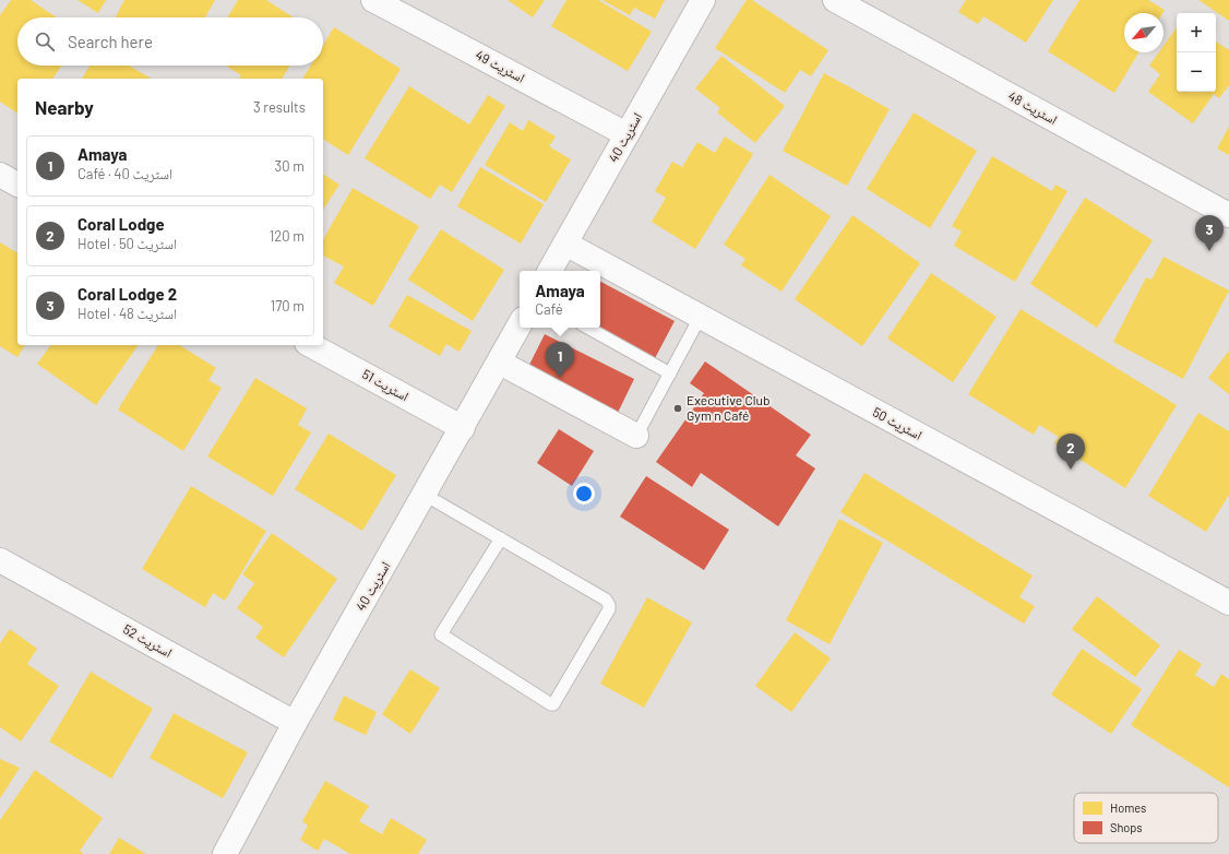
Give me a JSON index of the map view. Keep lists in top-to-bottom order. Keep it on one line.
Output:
{"streets":{"street":["اسٹریٹ 49","اسٹریٹ 48","اسٹریٹ 40","اسٹریٹ 51","اسٹریٹ 50","اسٹریٹ 52"]},"crossings":[["اسٹریٹ 49","اسٹریٹ 40"],["اسٹریٹ 40","اسٹریٹ 51"],["اسٹریٹ 40","اسٹریٹ 50"],["اسٹریٹ 40","اسٹریٹ 52"]],"places":["Executive Club Gym n Café"],"legend":["Homes","Shops"],"north":"bottom left","page":{"map_buttons":["+","−"],"search":"Search here","heading":["Nearby","3 results"],"list":[{"mark":"1","name":"Amaya","note":"Café · اسٹریٹ 40","value":"30 m"},{"mark":"2","name":"Coral Lodge","note":"Hotel · اسٹریٹ 50","value":"120 m"},{"mark":"3","name":"Coral Lodge 2","note":"Hotel · اسٹریٹ 48","value":"170 m"}],"pins":["3","1","2"],"popup":["Amaya","Café"]}}
